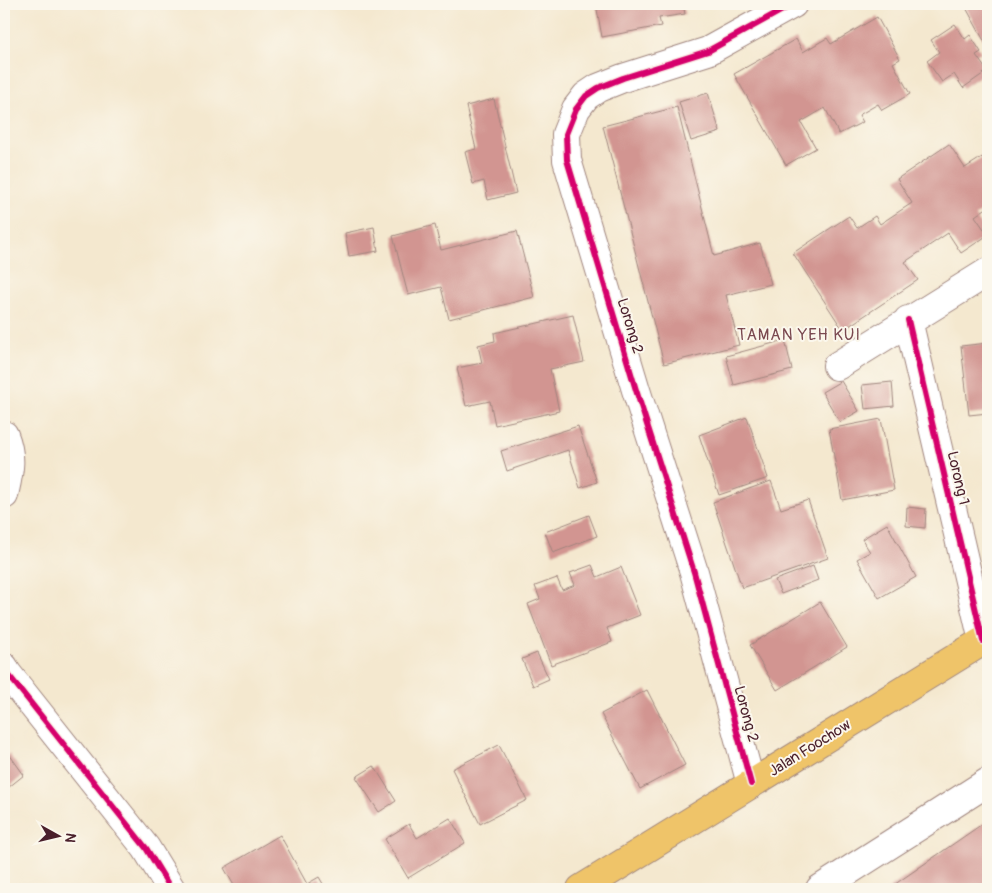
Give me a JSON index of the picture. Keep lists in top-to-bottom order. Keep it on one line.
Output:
{"streets":{"main road":["Jalan Foochow"],"street":["Lorong 2","Lorong 1"]},"crossings":[["Lorong 2","Jalan Foochow"],["Lorong 1","Jalan Foochow"]],"districts":["TAMAN YEH KUI"],"north":"right"}
